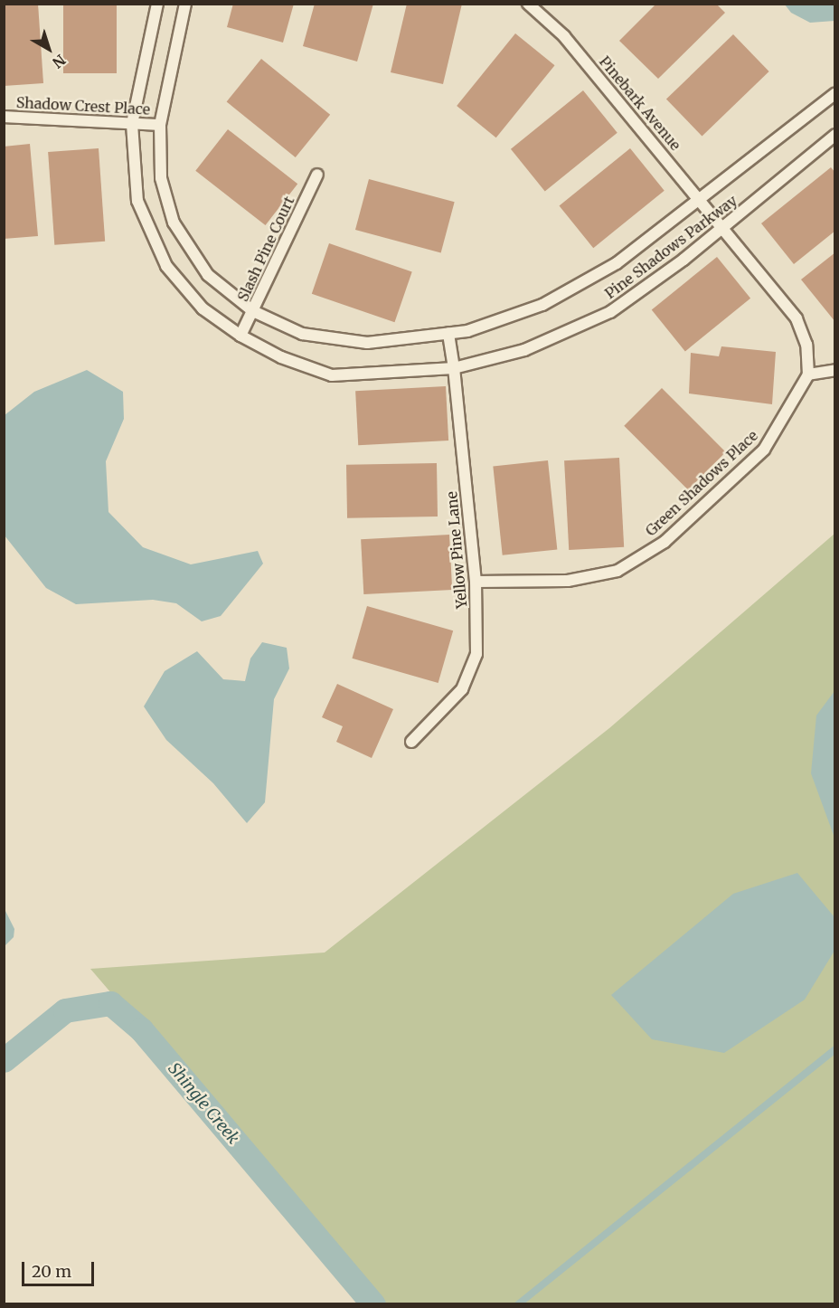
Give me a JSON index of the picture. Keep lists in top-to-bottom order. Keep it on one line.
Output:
{"streets":{"lane":["Pinebark Avenue","Shadow Crest Place","Pine Shadows Parkway","Slash Pine Court","Green Shadows Place","Yellow Pine Lane"]},"crossings":[["Pinebark Avenue","Pine Shadows Parkway"],["Shadow Crest Place","Pine Shadows Parkway"],["Pine Shadows Parkway","Slash Pine Court"],["Pine Shadows Parkway","Yellow Pine Lane"],["Green Shadows Place","Yellow Pine Lane"]],"water":["Shingle Creek"],"scale_bar":"20 m","north":"bottom right"}
